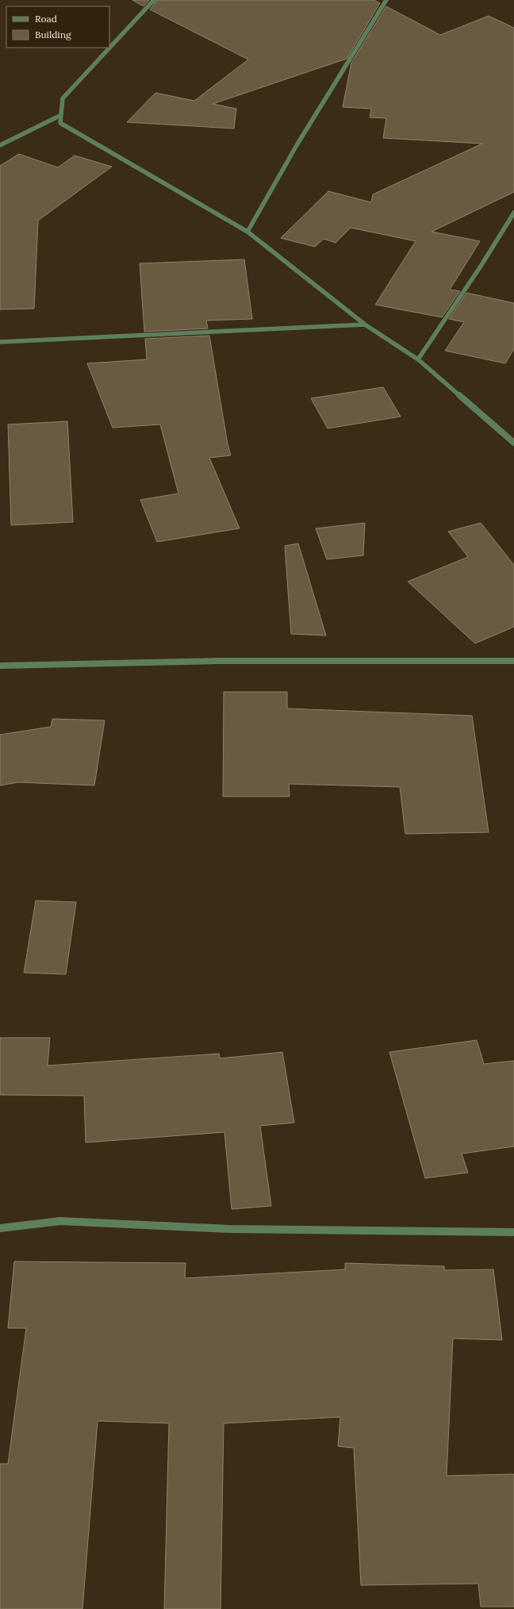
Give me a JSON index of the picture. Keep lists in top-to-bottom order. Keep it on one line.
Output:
{"legend":["Road","Building"]}
